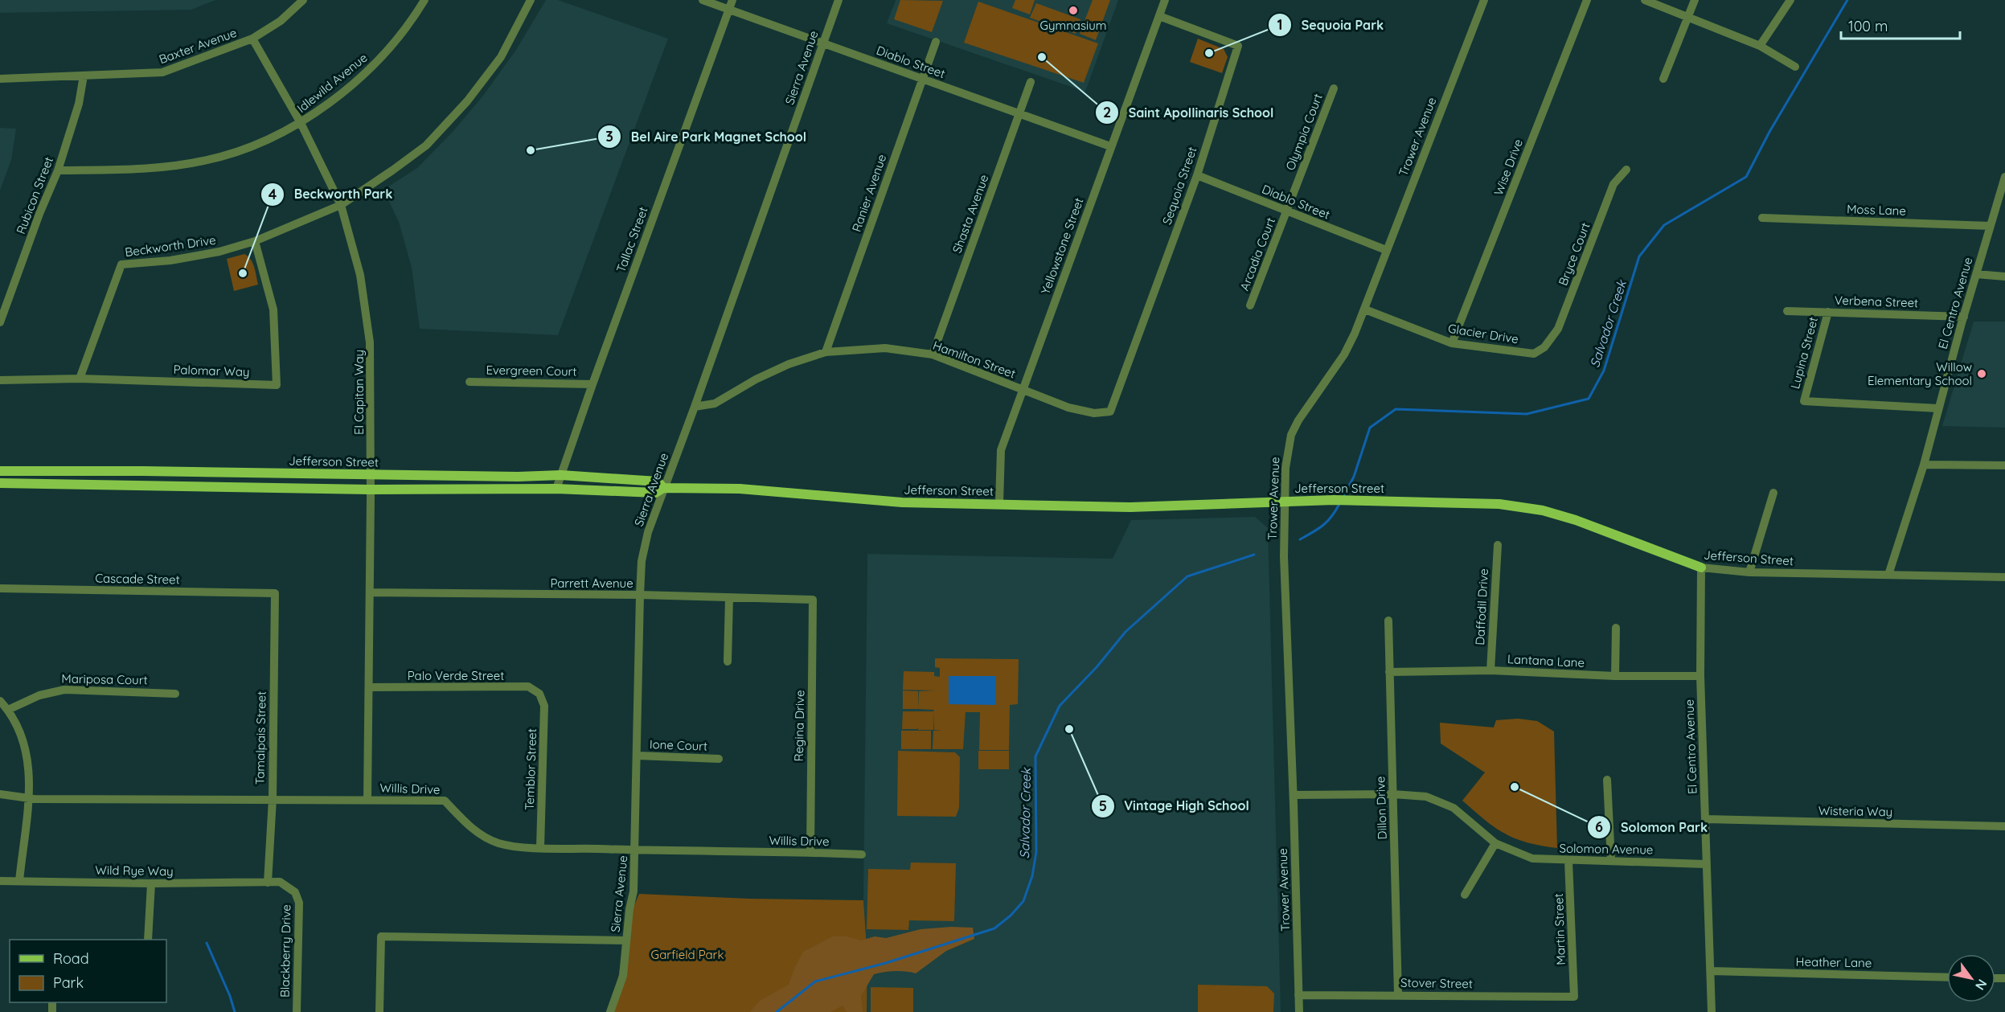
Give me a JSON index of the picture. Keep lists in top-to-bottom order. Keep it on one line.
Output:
{"streets":{"main road":["Jefferson Street"],"street":["Baxter Avenue","Diablo Street","Sierra Avenue","Idlewild Avenue","Olympia Court","Trower Avenue","Wise Drive","Sequoia Street","Ranier Avenue","Rubicon Street","Moss Lane","Shasta Avenue","Tallac Street","Beckworth Drive","Yellowstone Street","Arcadia Court","Bryce Court","Verbena Street","El Centro Avenue","Glacier Drive","Lupina Street","Hamilton Street","Palomar Way","Evergreen Court","El Capitan Way","Cascade Street","Parrett Avenue","Daffodil Drive","Lantana Lane","Palo Verde Street","Mariposa Court","Regina Drive","Tamalpais Street","Ione Court","Temblor Street","Willis Drive","Dillon Drive","Wisteria Way","Solomon Avenue","Wild Rye Way","Martin Street","Blackberry Drive","Heather Lane","Stover Street"]},"crossings":[["Baxter Avenue","Rubicon Street"],["Baxter Avenue","El Capitan Way"],["Diablo Street","Sierra Avenue"],["Diablo Street","Olympia Court"],["Diablo Street","Trower Avenue"],["Diablo Street","Sequoia Street"],["Diablo Street","Ranier Avenue"],["Diablo Street","Shasta Avenue"],["Diablo Street","Tallac Street"],["Diablo Street","Yellowstone Street"],["Diablo Street","Arcadia Court"],["Sierra Avenue","Hamilton Street"],["Sierra Avenue","Jefferson Street"],["Sierra Avenue","Parrett Avenue"],["Sierra Avenue","Ione Court"],["Sierra Avenue","Willis Drive"],["Idlewild Avenue","Rubicon Street"],["Idlewild Avenue","El Capitan Way"],["Olympia Court","Arcadia Court"],["Trower Avenue","Glacier Drive"],["Trower Avenue","Jefferson Street"],["Trower Avenue","Solomon Avenue"],["Trower Avenue","Stover Street"],["Wise Drive","Glacier Drive"],["Sequoia Street","Yellowstone Street"],["Sequoia Street","Hamilton Street"],["Ranier Avenue","Hamilton Street"],["Moss Lane","El Centro Avenue"],["Shasta Avenue","Hamilton Street"],["Tallac Street","Evergreen Court"],["Tallac Street","Jefferson Street"],["Beckworth Drive","Palomar Way"],["Beckworth Drive","El Capitan Way"],["Yellowstone Street","Hamilton Street"],["Yellowstone Street","Jefferson Street"],["Bryce Court","Glacier Drive"],["Verbena Street","El Centro Avenue"],["Verbena Street","Lupina Street"],["El Centro Avenue","Lupina Street"],["El Centro Avenue","Jefferson Street"],["El Centro Avenue","Lantana Lane"],["El Centro Avenue","Wisteria Way"],["El Centro Avenue","Solomon Avenue"],["El Centro Avenue","Heather Lane"],["El Capitan Way","Jefferson Street"],["El Capitan Way","Parrett Avenue"],["El Capitan Way","Palo Verde Street"],["El Capitan Way","Willis Drive"],["Cascade Street","Tamalpais Street"],["Parrett Avenue","Regina Drive"],["Daffodil Drive","Lantana Lane"],["Lantana Lane","Dillon Drive"],["Palo Verde Street","Temblor Street"],["Regina Drive","Willis Drive"],["Tamalpais Street","Willis Drive"],["Tamalpais Street","Wild Rye Way"],["Tamalpais Street","Blackberry Drive"],["Temblor Street","Willis Drive"],["Dillon Drive","Solomon Avenue"],["Dillon Drive","Stover Street"],["Solomon Avenue","Martin Street"],["Wild Rye Way","Blackberry Drive"],["Martin Street","Stover Street"]],"water":["Salvador Creek"],"parks":["Garfield Park"],"places":["Gymnasium","Sequoia Park","Saint Apollinaris School","Bel Aire Park Magnet School","Beckworth Park","Willow Elementary School","Vintage High School","Solomon Park"],"legend":["Road","Park"],"scale_bar":"100 m","north":"bottom right"}
